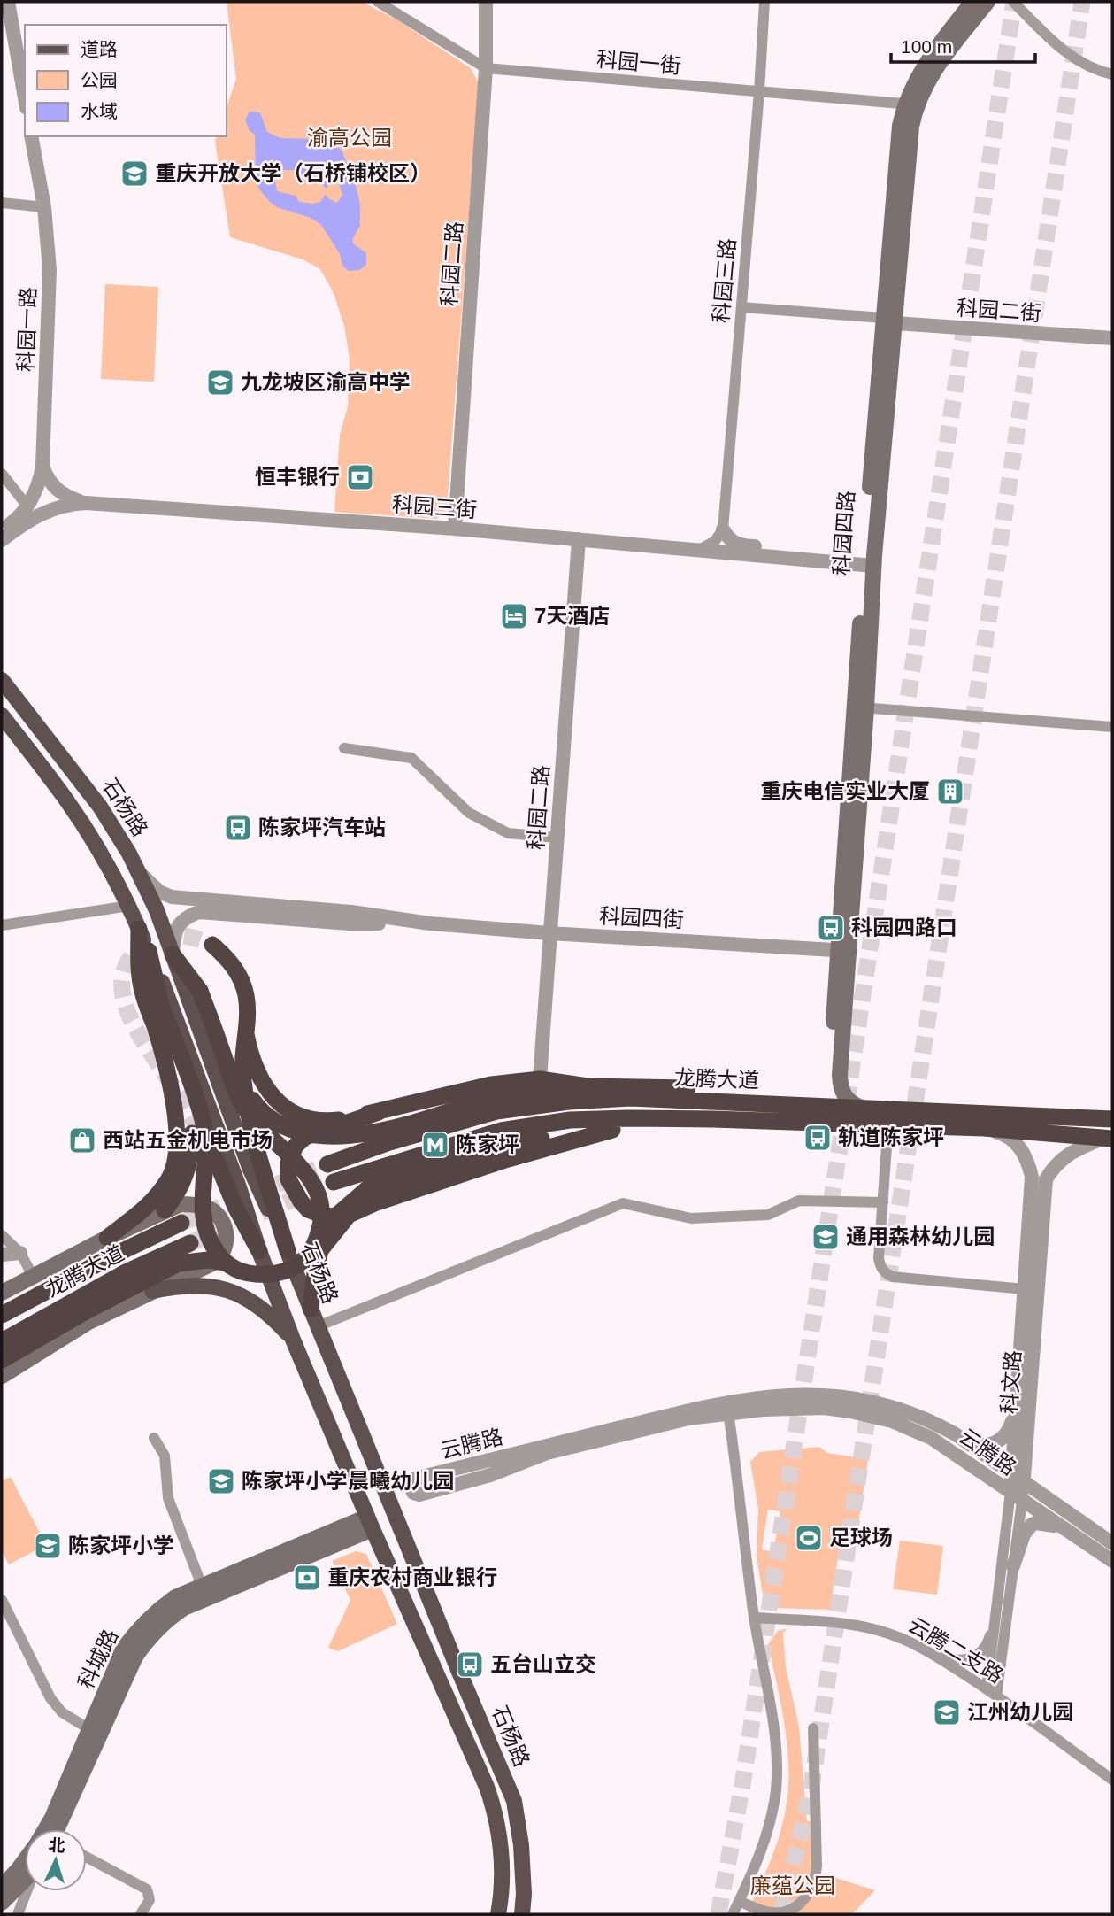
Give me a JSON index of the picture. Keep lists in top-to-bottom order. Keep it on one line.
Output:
{"streets":{"highway":["龙腾大道"],"main road":["科园四路","石杨路","科城路"],"street":["科园一街","科园二路","科园三路","科园二街","科园一路","科园三街","科园四街","科文路","云腾路","云腾二支路"]},"crossings":[["科园一街","科园二路"],["科园一街","科园三路"],["科园一街","科园四路"],["科园二路","科园三街"],["科园二路","科园四街"],["科园三路","科园二街"],["科园二街","科园四路"],["科园三街","科园四路"],["科园四路","科园四街"],["科园四路","龙腾大道"],["石杨路","科园四街"],["石杨路","科城路"],["龙腾大道","科文路"],["科文路","云腾路"],["科文路","云腾二支路"]],"parks":["渝高公园","廉蕴公园"],"places":{"school or university":["重庆开放大学（石桥铺校区）","九龙坡区渝高中学","通用森林幼儿园","陈家坪小学晨曦幼儿园","陈家坪小学","江州幼儿园"],"bank":["恒丰银行","重庆农村商业银行"],"hotel":["7天酒店"],"building":["重庆电信实业大厦"],"bus stop":["陈家坪汽车站","科园四路口","轨道陈家坪","五台山立交"],"shop":["西站五金机电市场"],"metro station":["陈家坪"],"sports":["足球场"]},"legend":["道路","公园","水域"],"scale_bar":"100 m","north":"top"}
